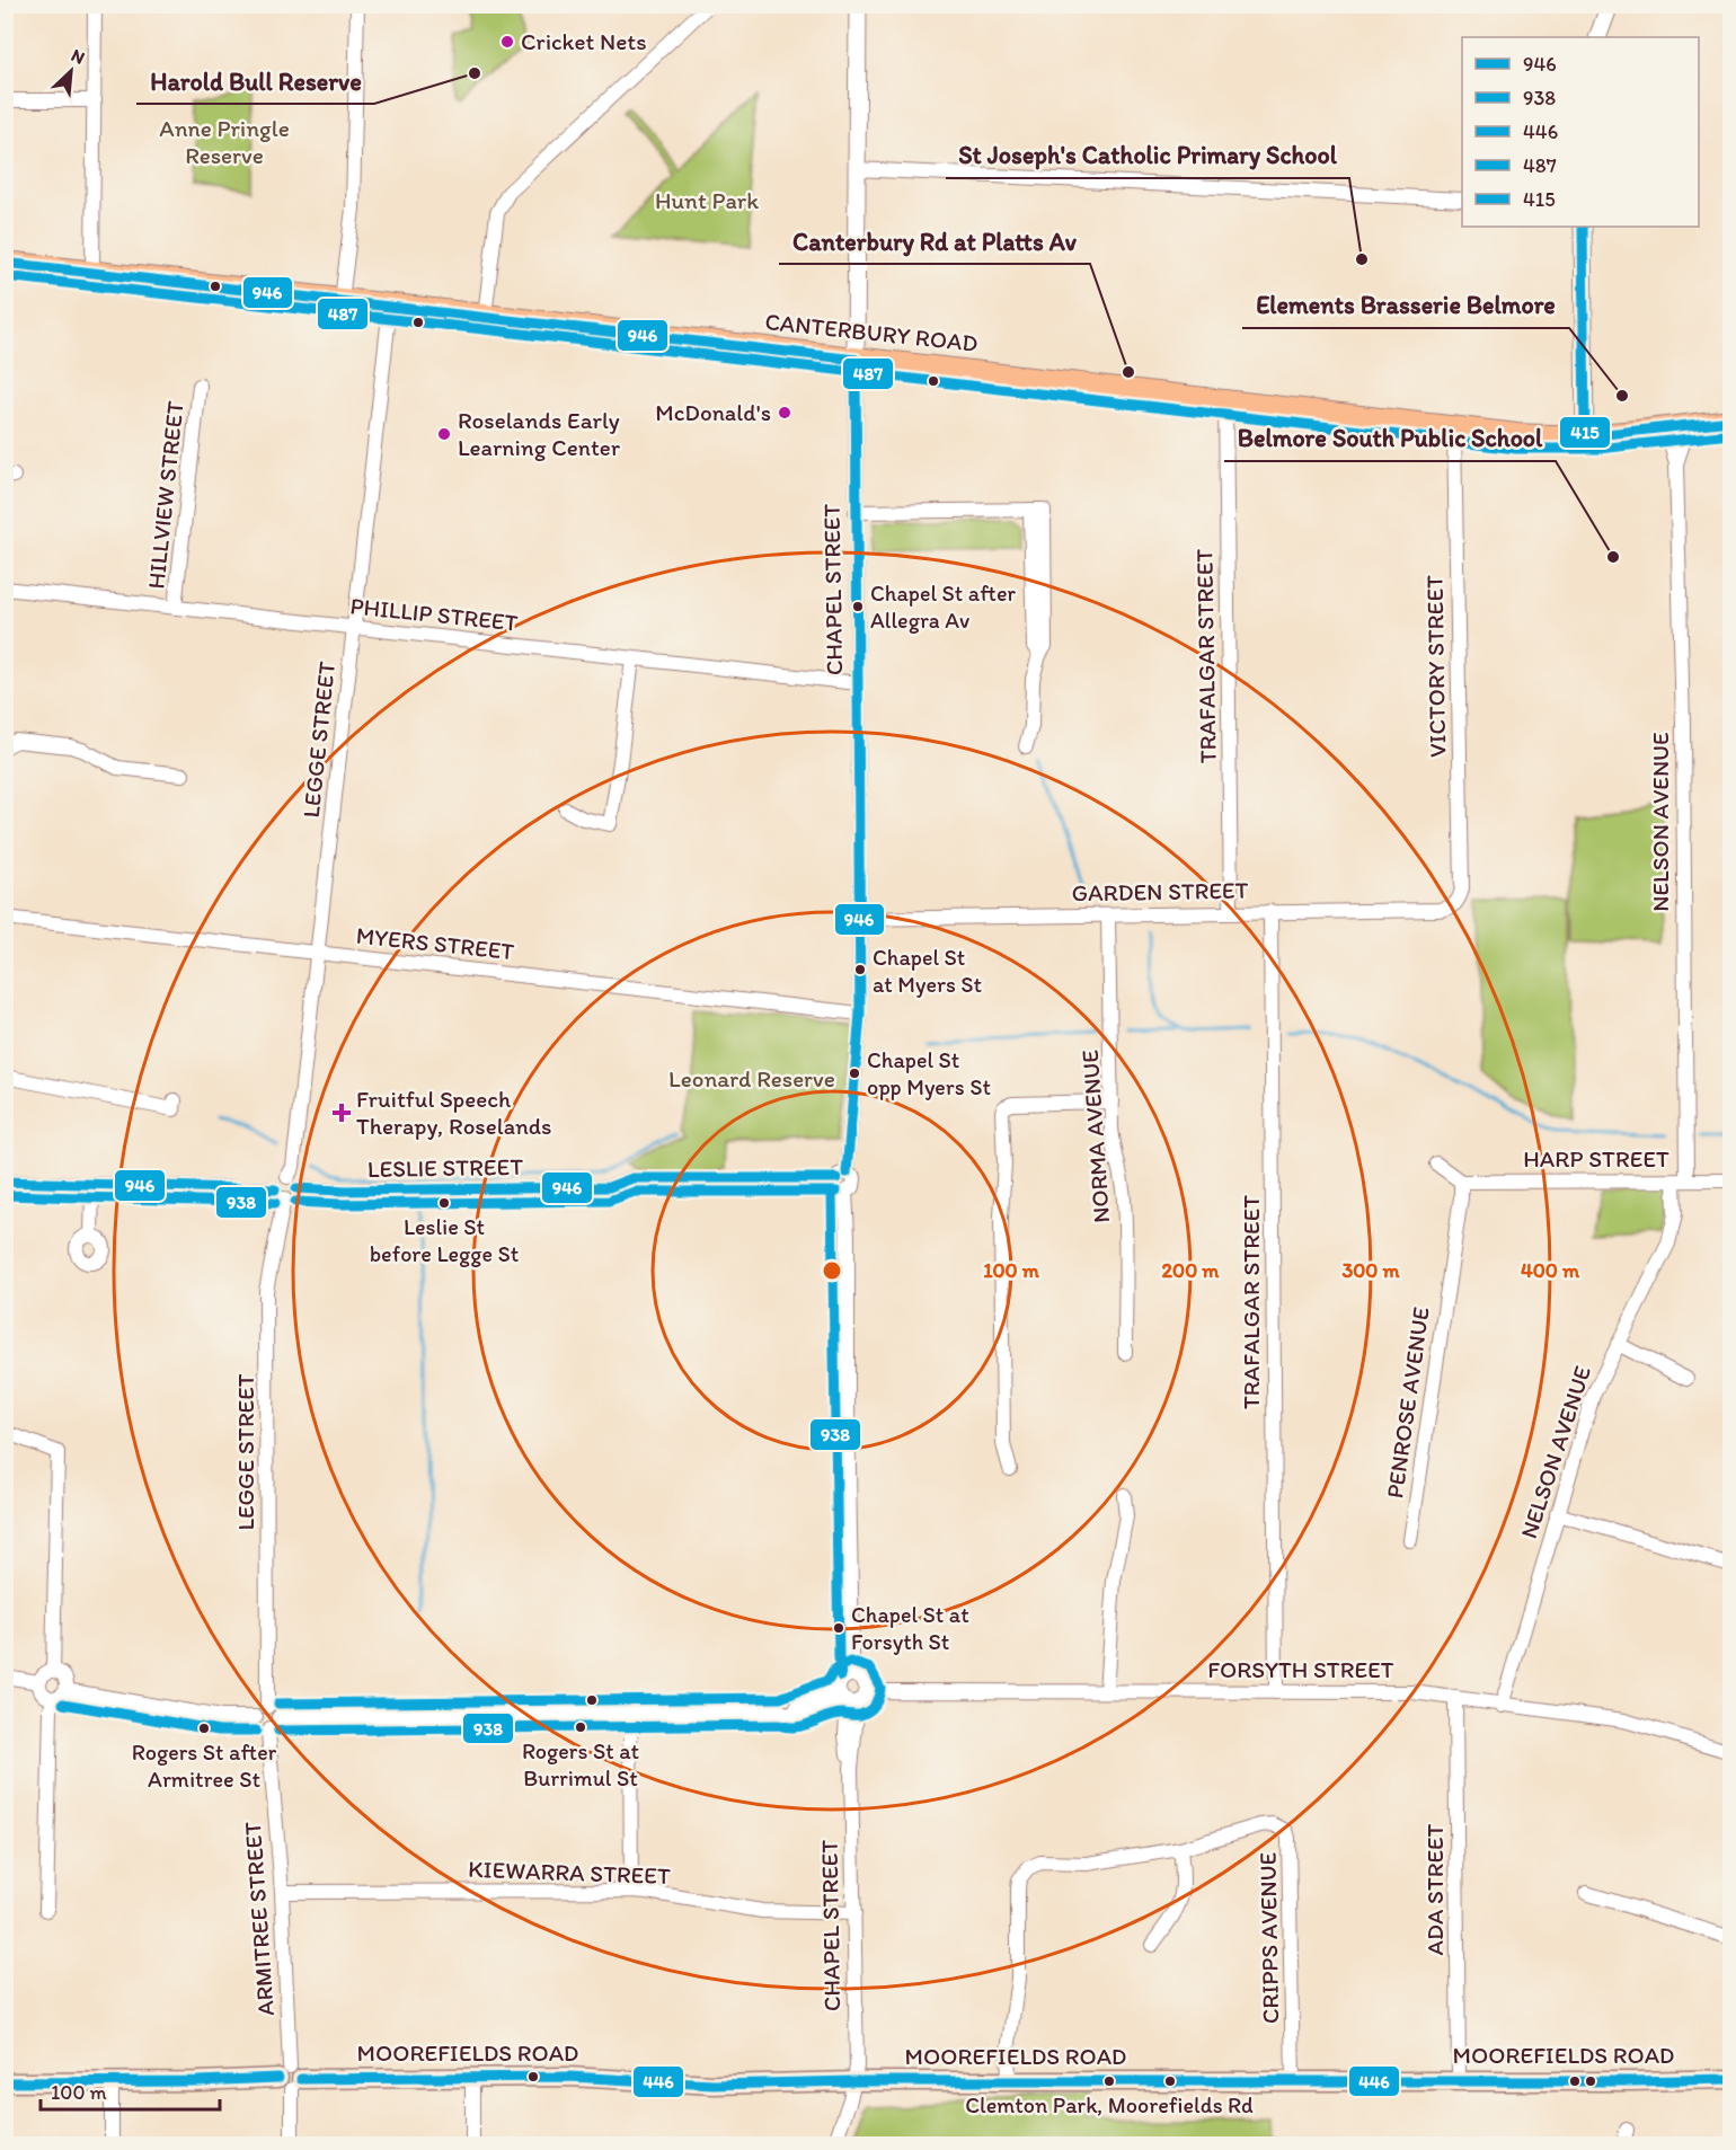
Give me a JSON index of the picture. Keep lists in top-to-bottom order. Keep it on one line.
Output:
{"streets":{"highway":["CANTERBURY ROAD"],"main road":["MOOREFIELDS ROAD"],"street":["HILLVIEW STREET","CHAPEL STREET","PHILLIP STREET","TRAFALGAR STREET","VICTORY STREET","LEGGE STREET","NELSON AVENUE","GARDEN STREET","MYERS STREET","NORMA AVENUE","HARP STREET","LESLIE STREET","PENROSE AVENUE","FORSYTH STREET","KIEWARRA STREET","ADA STREET","ARMITREE STREET","CRIPPS AVENUE"]},"crossings":[["CANTERBURY ROAD","CHAPEL STREET"],["CANTERBURY ROAD","TRAFALGAR STREET"],["CANTERBURY ROAD","VICTORY STREET"],["CANTERBURY ROAD","LEGGE STREET"],["CANTERBURY ROAD","NELSON AVENUE"],["HILLVIEW STREET","PHILLIP STREET"],["CHAPEL STREET","PHILLIP STREET"],["CHAPEL STREET","GARDEN STREET"],["CHAPEL STREET","MYERS STREET"],["CHAPEL STREET","LESLIE STREET"],["CHAPEL STREET","FORSYTH STREET"],["CHAPEL STREET","KIEWARRA STREET"],["CHAPEL STREET","MOOREFIELDS ROAD"],["PHILLIP STREET","LEGGE STREET"],["TRAFALGAR STREET","GARDEN STREET"],["TRAFALGAR STREET","FORSYTH STREET"],["VICTORY STREET","GARDEN STREET"],["LEGGE STREET","MYERS STREET"],["LEGGE STREET","LESLIE STREET"],["LEGGE STREET","ARMITREE STREET"],["NELSON AVENUE","HARP STREET"],["NELSON AVENUE","FORSYTH STREET"],["GARDEN STREET","NORMA AVENUE"],["HARP STREET","PENROSE AVENUE"],["FORSYTH STREET","ADA STREET"],["KIEWARRA STREET","ARMITREE STREET"],["ADA STREET","MOOREFIELDS ROAD"],["ARMITREE STREET","MOOREFIELDS ROAD"],["CRIPPS AVENUE","MOOREFIELDS ROAD"]],"parks":["Anne Pringle Reserve","Hunt Park","Leonard Reserve"],"places":{"other":["Cricket Nets","Harold Bull Reserve","St Joseph's Catholic Primary School","Canterbury Rd at Platts Av","Elements Brasserie Belmore","McDonald's","Roselands Early Learning Center","Belmore South Public School","Chapel St after Allegra Av","Chapel St at Myers St","Chapel St opp Myers St","Leslie St before Legge St","Chapel St at Forsyth St","Rogers St at Burrimul St","Rogers St after Armitree St","Clemton Park, Moorefields Rd"],"health":["Fruitful Speech Therapy, Roselands"]},"lines":["transit line 415","transit line 946","transit line 487","transit line 938","transit line 446"],"legend":["946","938","446","487","415"],"scale_bar":"100 m","north":"top right","rings":["100 m","200 m","300 m","400 m"]}
